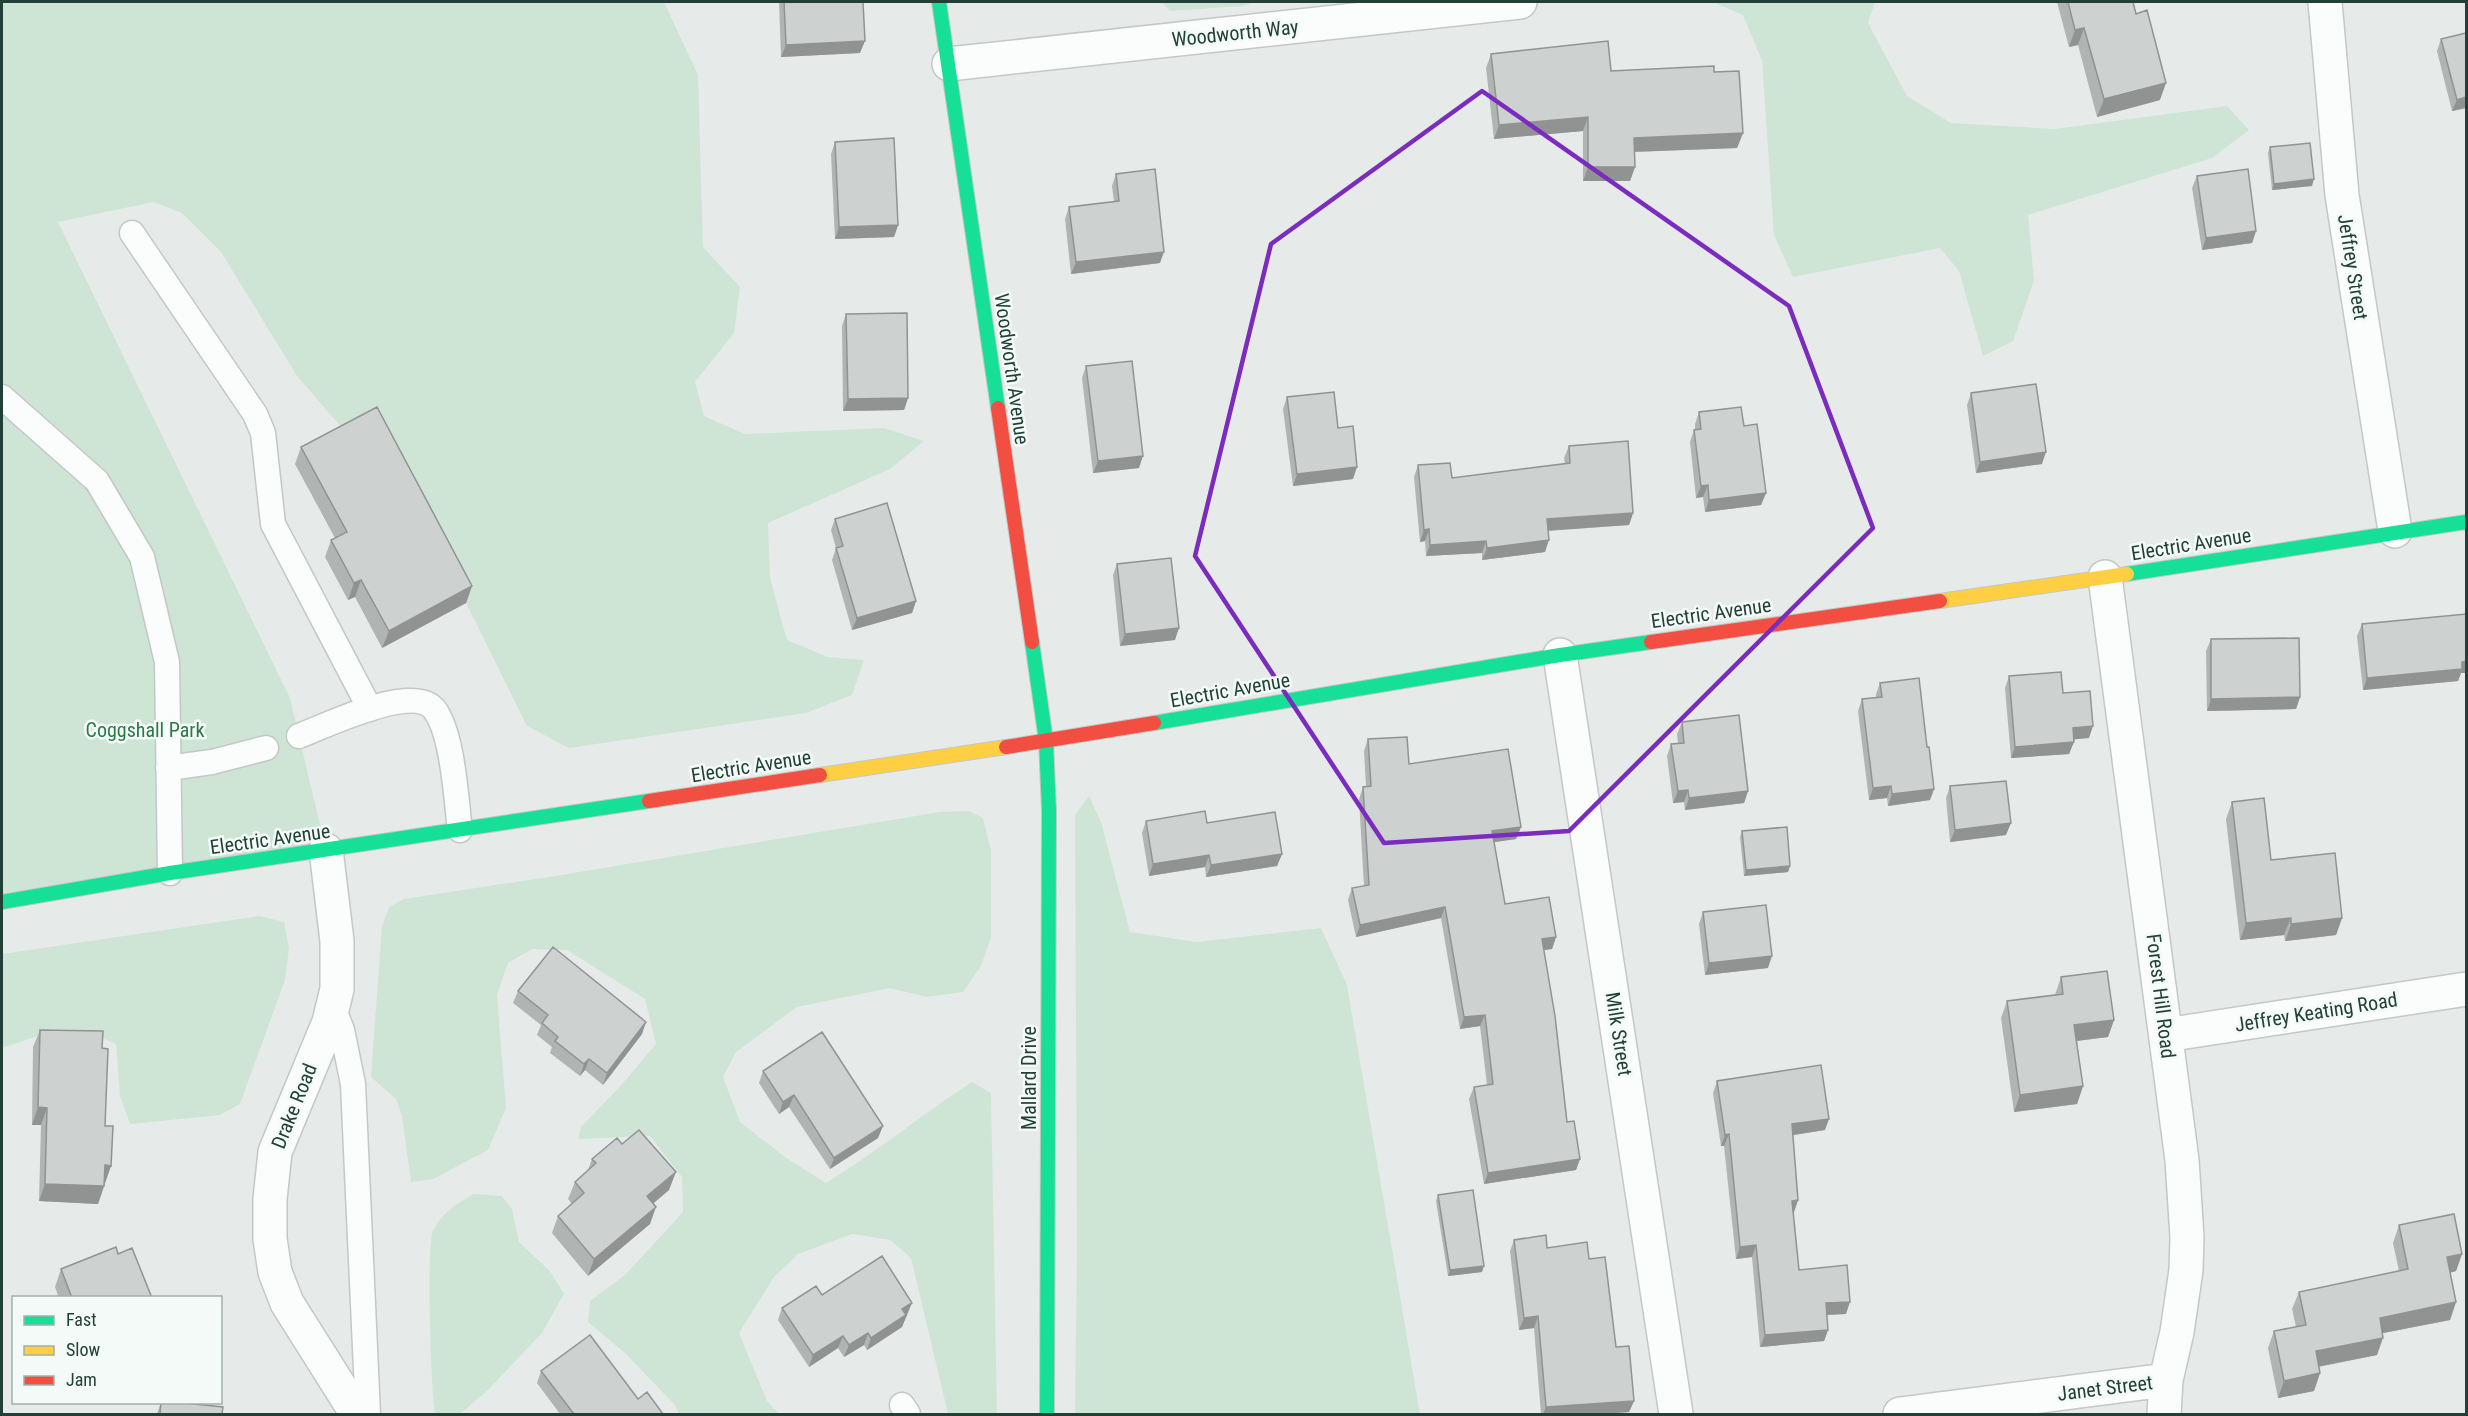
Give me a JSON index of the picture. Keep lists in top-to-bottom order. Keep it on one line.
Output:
{"streets":{"main road":["Woodworth Avenue","Electric Avenue","Mallard Drive"],"street":["Woodworth Way","Jeffrey Street","Forest Hill Road","Jeffrey Keating Road","Milk Street","Drake Road","Janet Street"]},"crossings":[["Woodworth Way","Woodworth Avenue"],["Jeffrey Street","Electric Avenue"],["Woodworth Avenue","Electric Avenue"],["Woodworth Avenue","Mallard Drive"],["Electric Avenue","Forest Hill Road"],["Electric Avenue","Milk Street"],["Electric Avenue","Mallard Drive"],["Electric Avenue","Drake Road"],["Forest Hill Road","Jeffrey Keating Road"],["Forest Hill Road","Janet Street"]],"parks":["Coggshall Park"],"legend":["Fast","Slow","Jam"]}
